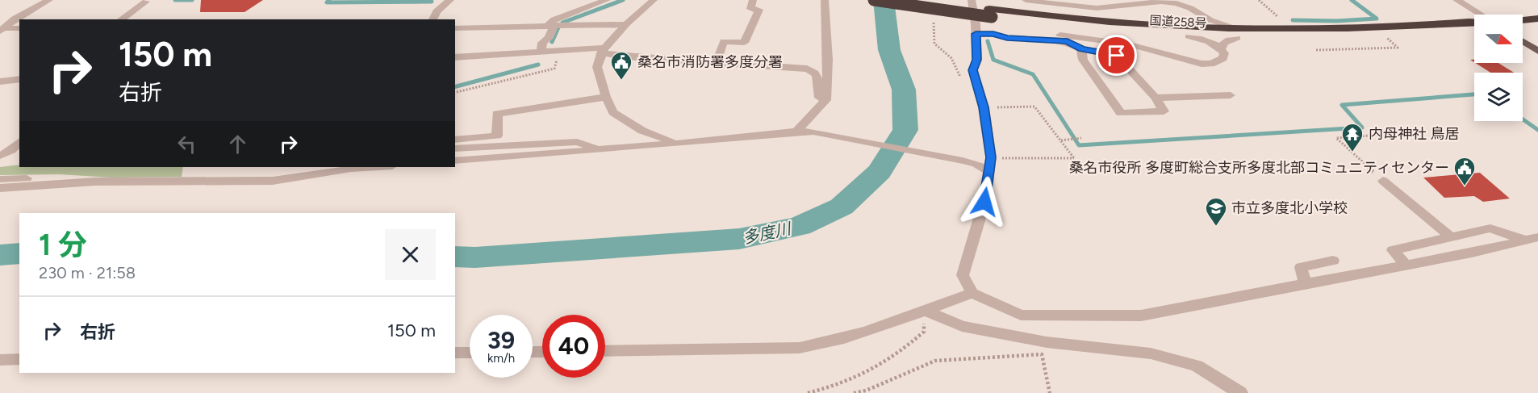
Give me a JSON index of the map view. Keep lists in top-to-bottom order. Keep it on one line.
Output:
{"streets":{"highway":["国道258号"]},"water":["多度川"],"places":{"public building":["桑名市消防署多度分署","桑名市役所 多度町総合支所多度北部コミュニティセンター"],"temple":["内母神社 鳥居"],"school or university":["市立多度北小学校"]},"north":"right","page":{"turn":["150 m","右折"],"heading":["1 分","230 m · 21:58"],"list":[{"name":"右折","value":"150 m"}],"speed":"39 km/h","limit":"40"}}
